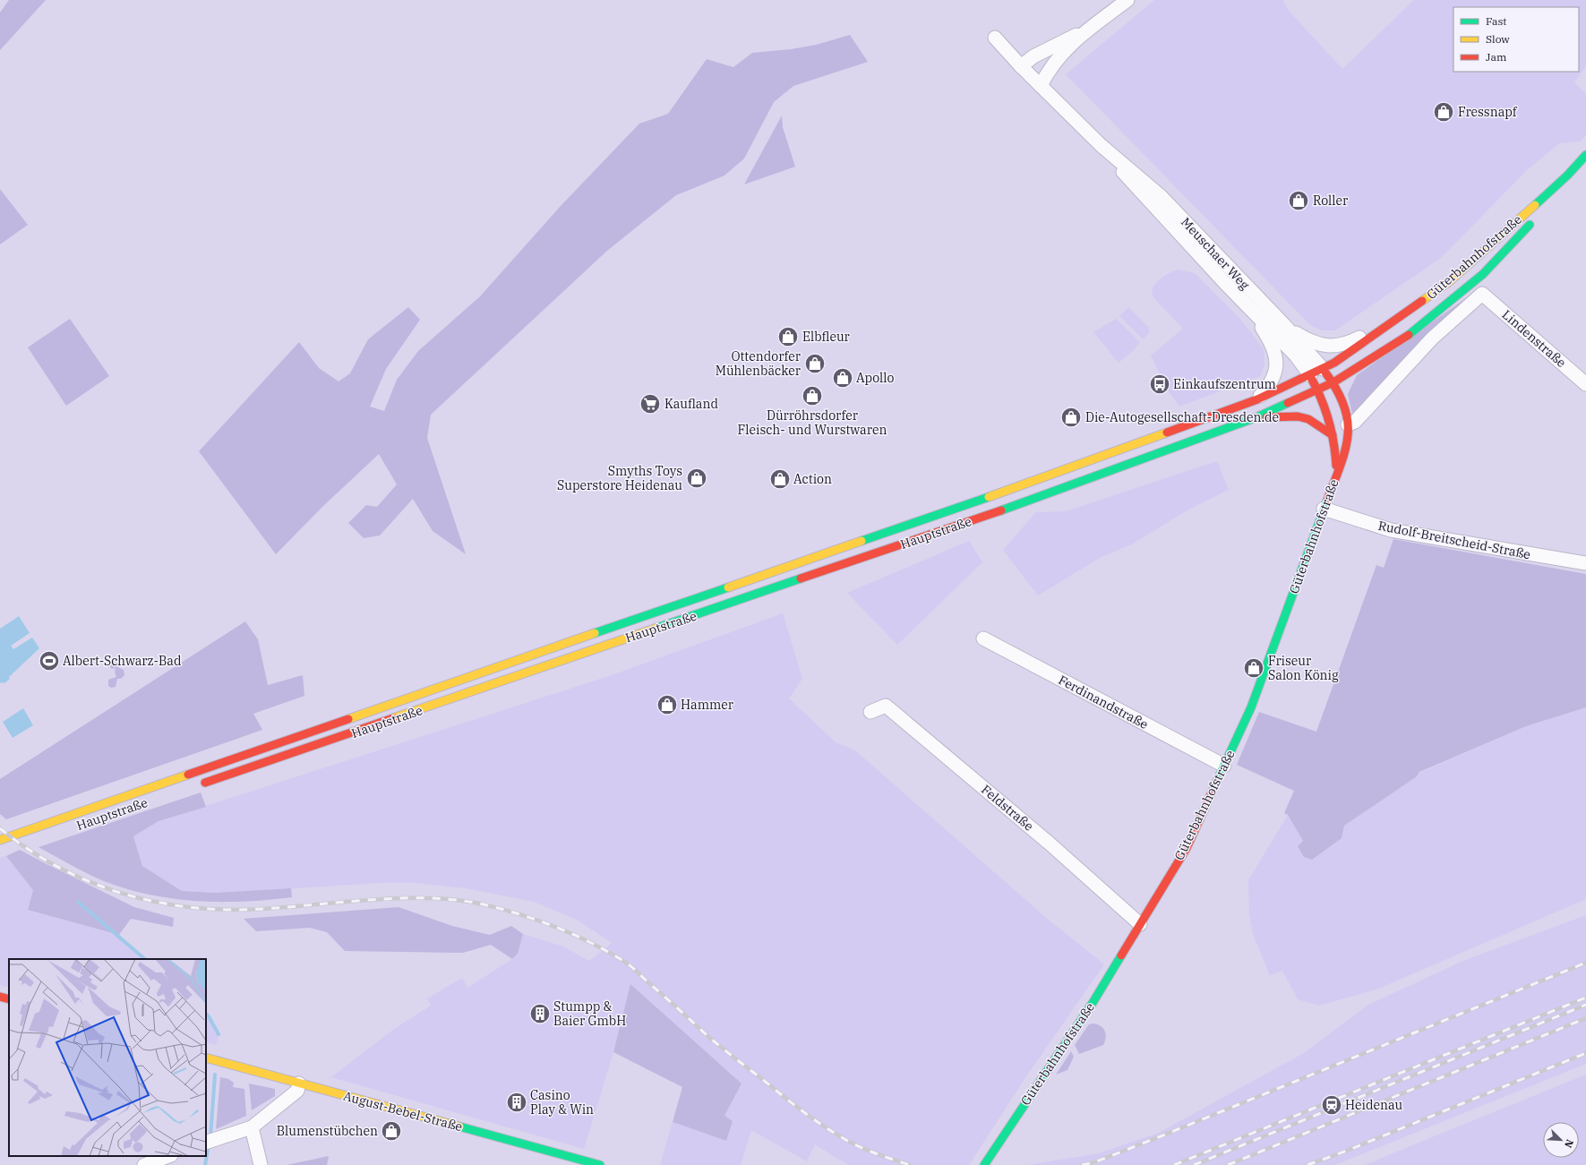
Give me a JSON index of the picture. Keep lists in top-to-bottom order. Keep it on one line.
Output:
{"streets":{"main road":["Güterbahnhofstraße","Hauptstraße","August-Bebel-Straße"],"street":["Meuschaer Weg","Lindenstraße","Rudolf-Breitscheid-Straße","Ferdinandstraße","Feldstraße"]},"crossings":[["Meuschaer Weg","Güterbahnhofstraße"],["Meuschaer Weg","Hauptstraße"],["Güterbahnhofstraße","Lindenstraße"],["Güterbahnhofstraße","Hauptstraße"],["Güterbahnhofstraße","Rudolf-Breitscheid-Straße"],["Güterbahnhofstraße","Ferdinandstraße"],["Güterbahnhofstraße","Feldstraße"]],"places":{"shop":["Fressnapf","Roller","Elbfleur","Ottendorfer Mühlenbäcker","Apollo","Dürröhrsdorfer Fleisch- und Wurstwaren","Die-Autogesellschaft-Dresden.de","Smyths Toys Superstore Heidenau","Action","Friseur Salon König","Hammer","Blumenstübchen"],"bus stop":["Einkaufszentrum"],"supermarket":["Kaufland"],"sports":["Albert-Schwarz-Bad"],"building":["Stumpp & Baier GmbH","Casino Play & Win"],"station":["Heidenau"]},"legend":["Fast","Slow","Jam"],"north":"bottom right"}
